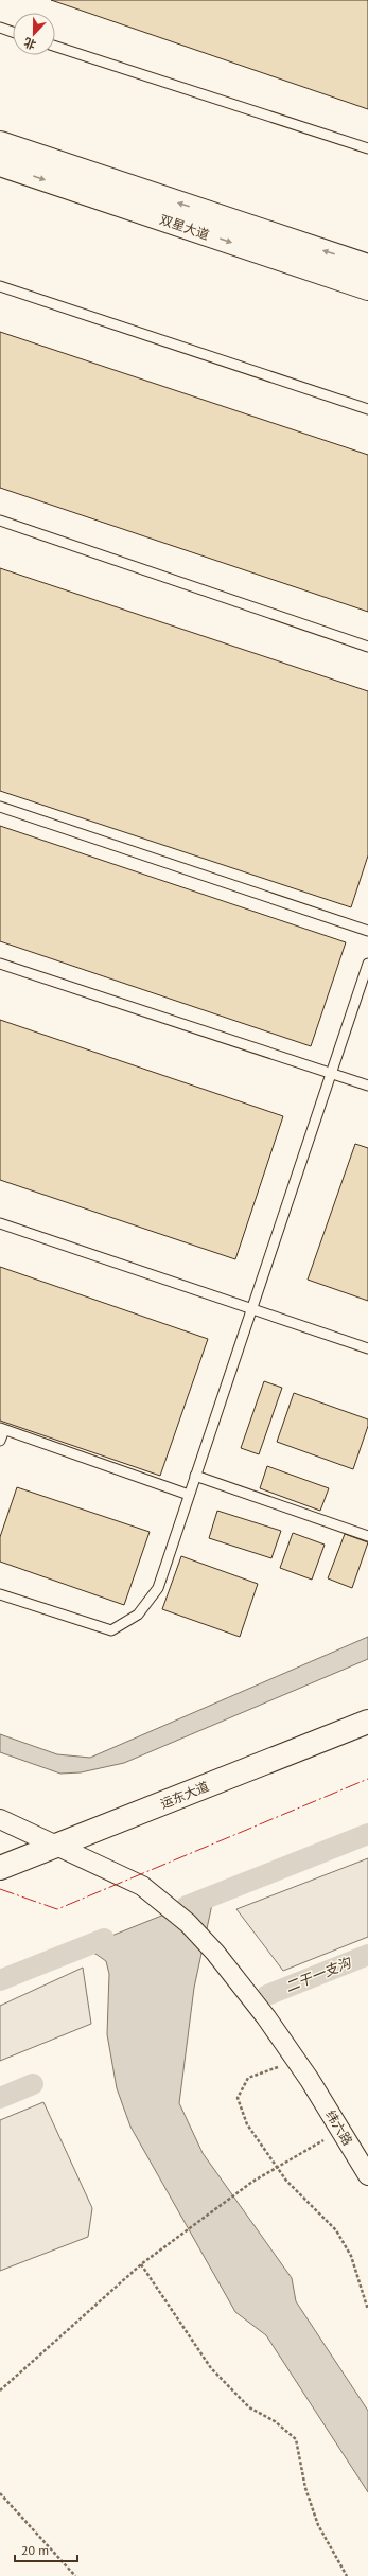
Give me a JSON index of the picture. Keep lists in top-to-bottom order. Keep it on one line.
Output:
{"streets":{"street":["双星大道","运东大道","纬六路"]},"crossings":[["运东大道","纬六路"]],"water":["二干一支沟"],"scale_bar":"20 m","north":"bottom"}
